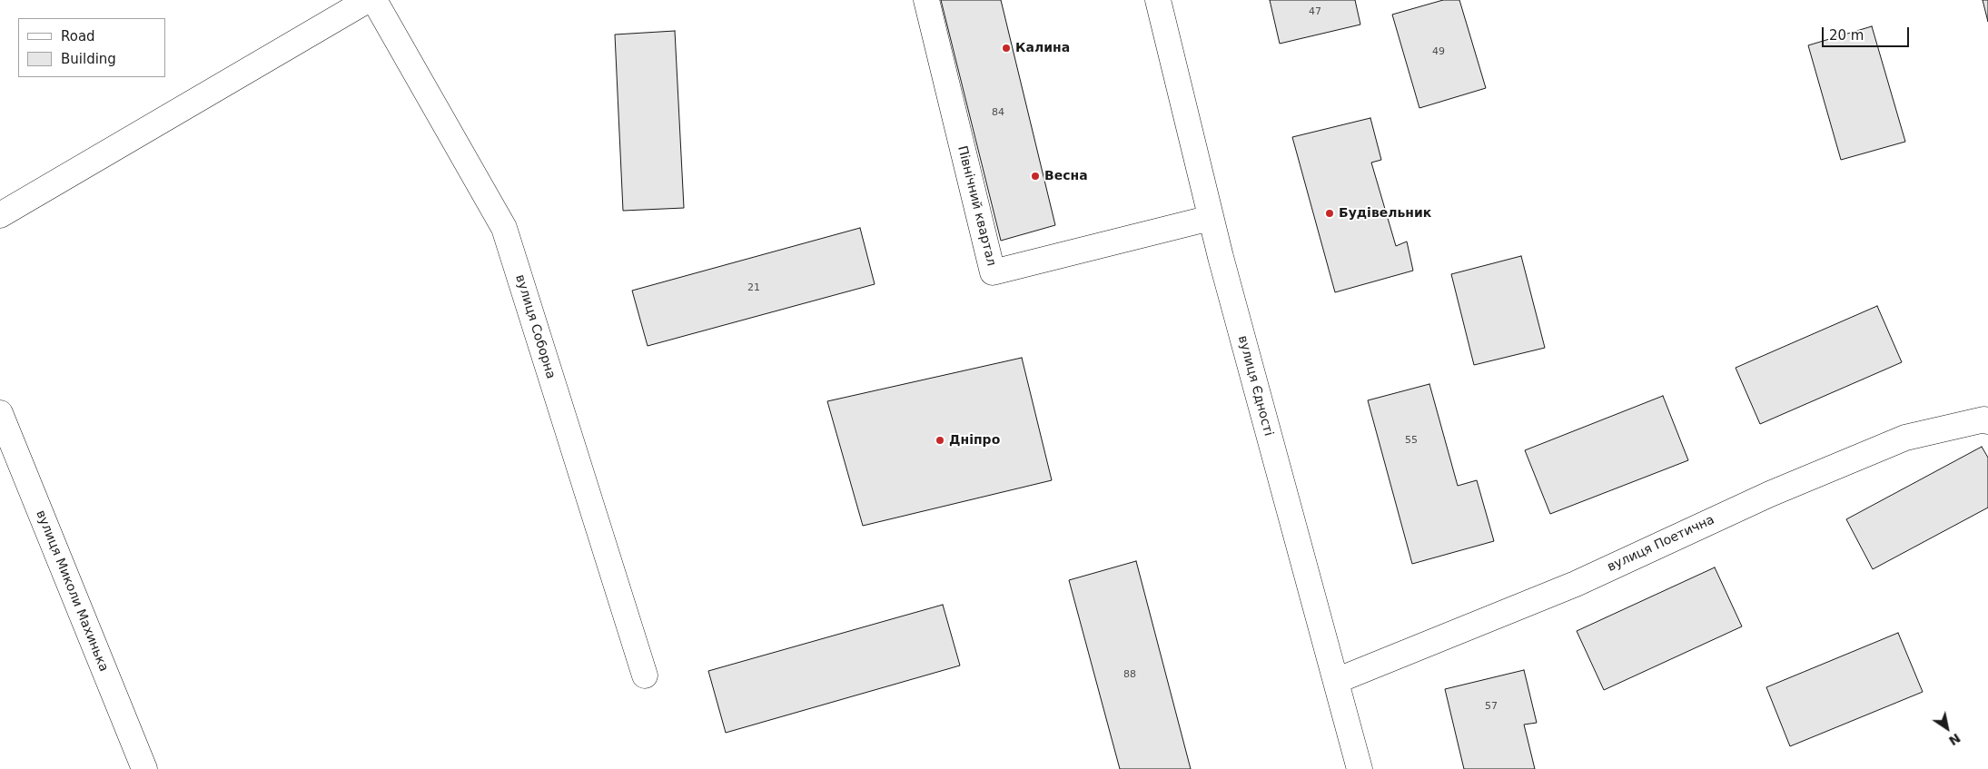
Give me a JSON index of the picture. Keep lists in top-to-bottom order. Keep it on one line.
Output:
{"streets":{"street":["Північний квартал","вулиця Соборна","вулиця Єдності","вулиця Поетична","вулиця Миколи Махинька"]},"crossings":[["Північний квартал","вулиця Єдності"],["вулиця Єдності","вулиця Поетична"]],"places":["Калина","Весна","Будівельник","Дніпро"],"house_numbers":["47","49","84","21","55","88","57"],"legend":["Road","Building"],"scale_bar":"20 m","north":"bottom right"}
